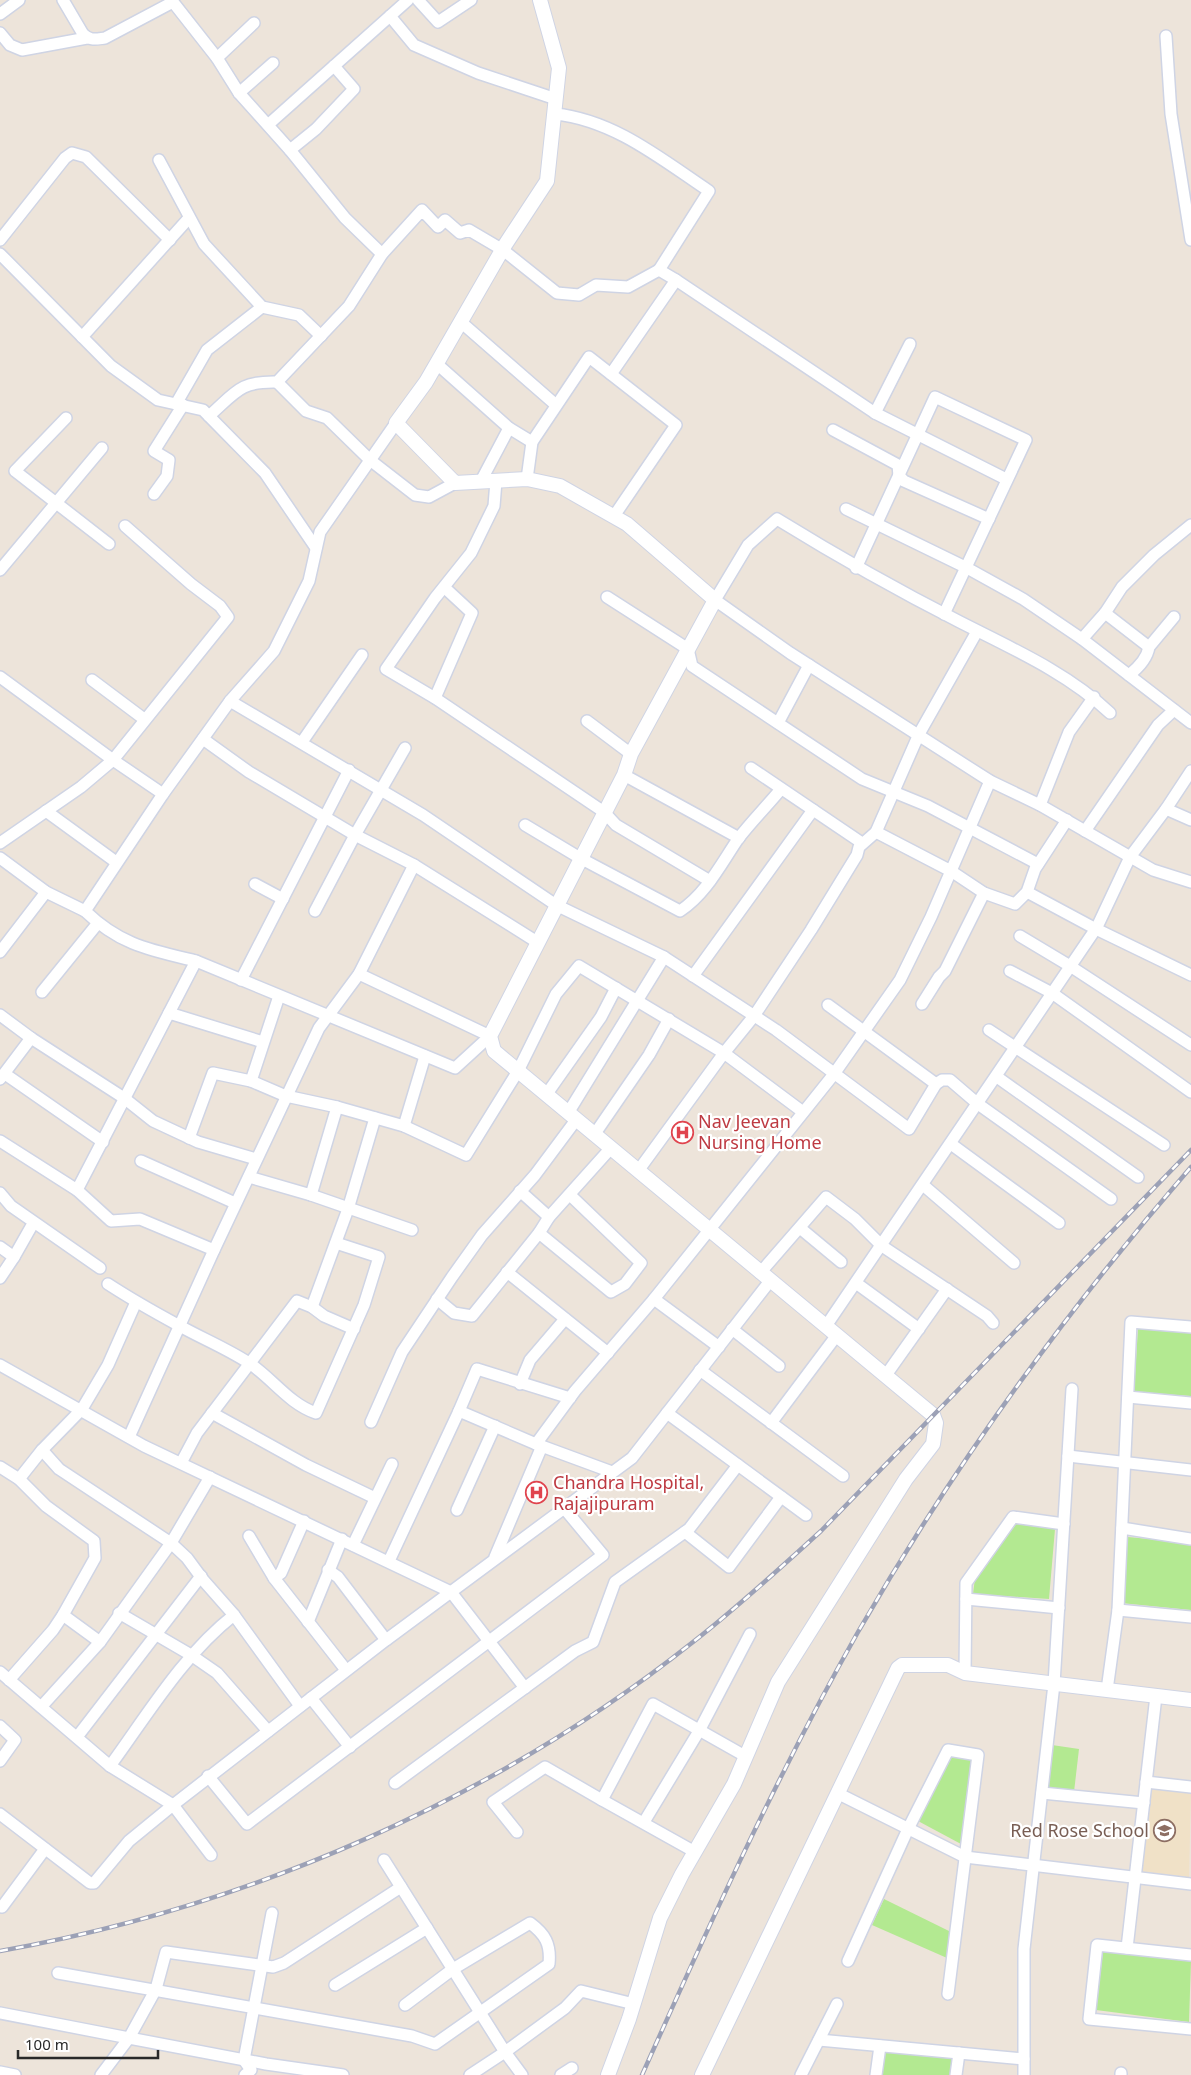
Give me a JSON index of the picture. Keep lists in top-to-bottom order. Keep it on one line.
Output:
{"places":{"hospital":["Nav Jeevan Nursing Home","Chandra Hospital, Rajajipuram"],"school or university":["Red Rose School"]},"scale_bar":"100 m"}
